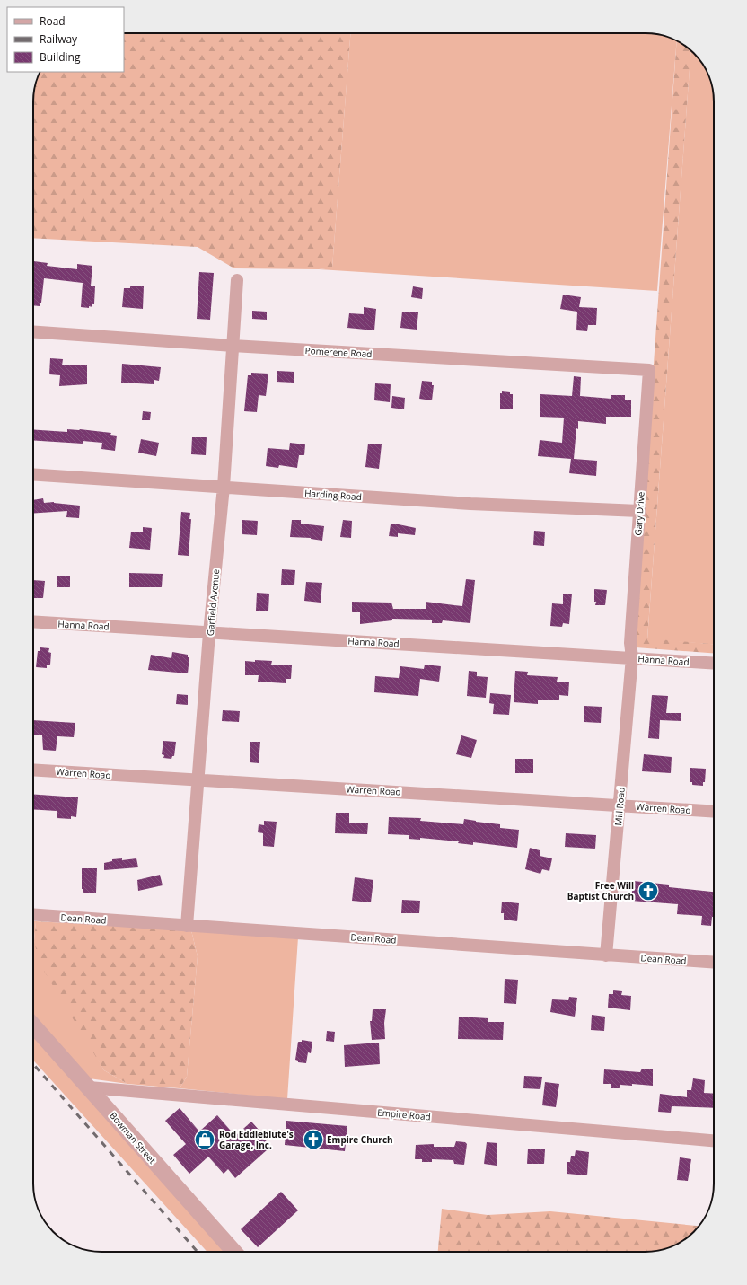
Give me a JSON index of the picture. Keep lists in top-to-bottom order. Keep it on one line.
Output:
{"streets":{"street":["Pomerene Road","Harding Road","Gary Drive","Garfield Avenue","Hanna Road","Warren Road","Mill Road","Dean Road","Empire Road","Bowman Street"]},"crossings":[["Pomerene Road","Gary Drive"],["Pomerene Road","Garfield Avenue"],["Harding Road","Gary Drive"],["Harding Road","Garfield Avenue"],["Gary Drive","Hanna Road"],["Gary Drive","Mill Road"],["Garfield Avenue","Hanna Road"],["Garfield Avenue","Warren Road"],["Garfield Avenue","Dean Road"],["Hanna Road","Mill Road"],["Warren Road","Mill Road"],["Mill Road","Dean Road"],["Empire Road","Bowman Street"]],"places":{"church":["Free Will Baptist Church","Empire Church"],"shop":["Rod Eddleblute's Garage, Inc."]},"legend":["Road","Railway","Building"]}
